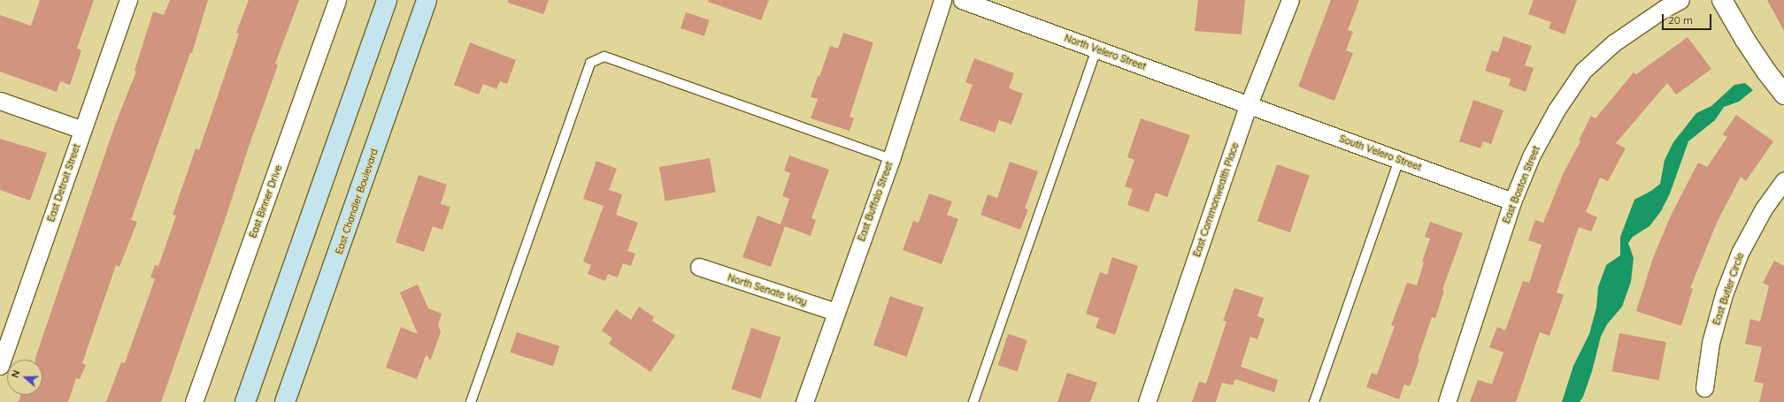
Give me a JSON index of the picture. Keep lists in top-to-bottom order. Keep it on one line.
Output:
{"streets":{"main road":["East Chandler Boulevard"],"street":["North Velero Street","South Velero Street","East Detroit Street","East Boston Street","East Commonwealth Place","East Binner Drive","East Buffalo Street","East Butler Circle","North Senate Way"]},"crossings":[["North Velero Street","South Velero Street"],["North Velero Street","East Commonwealth Place"],["South Velero Street","East Boston Street"],["South Velero Street","East Commonwealth Place"],["East Buffalo Street","North Senate Way"]],"scale_bar":"20 m","north":"left"}
